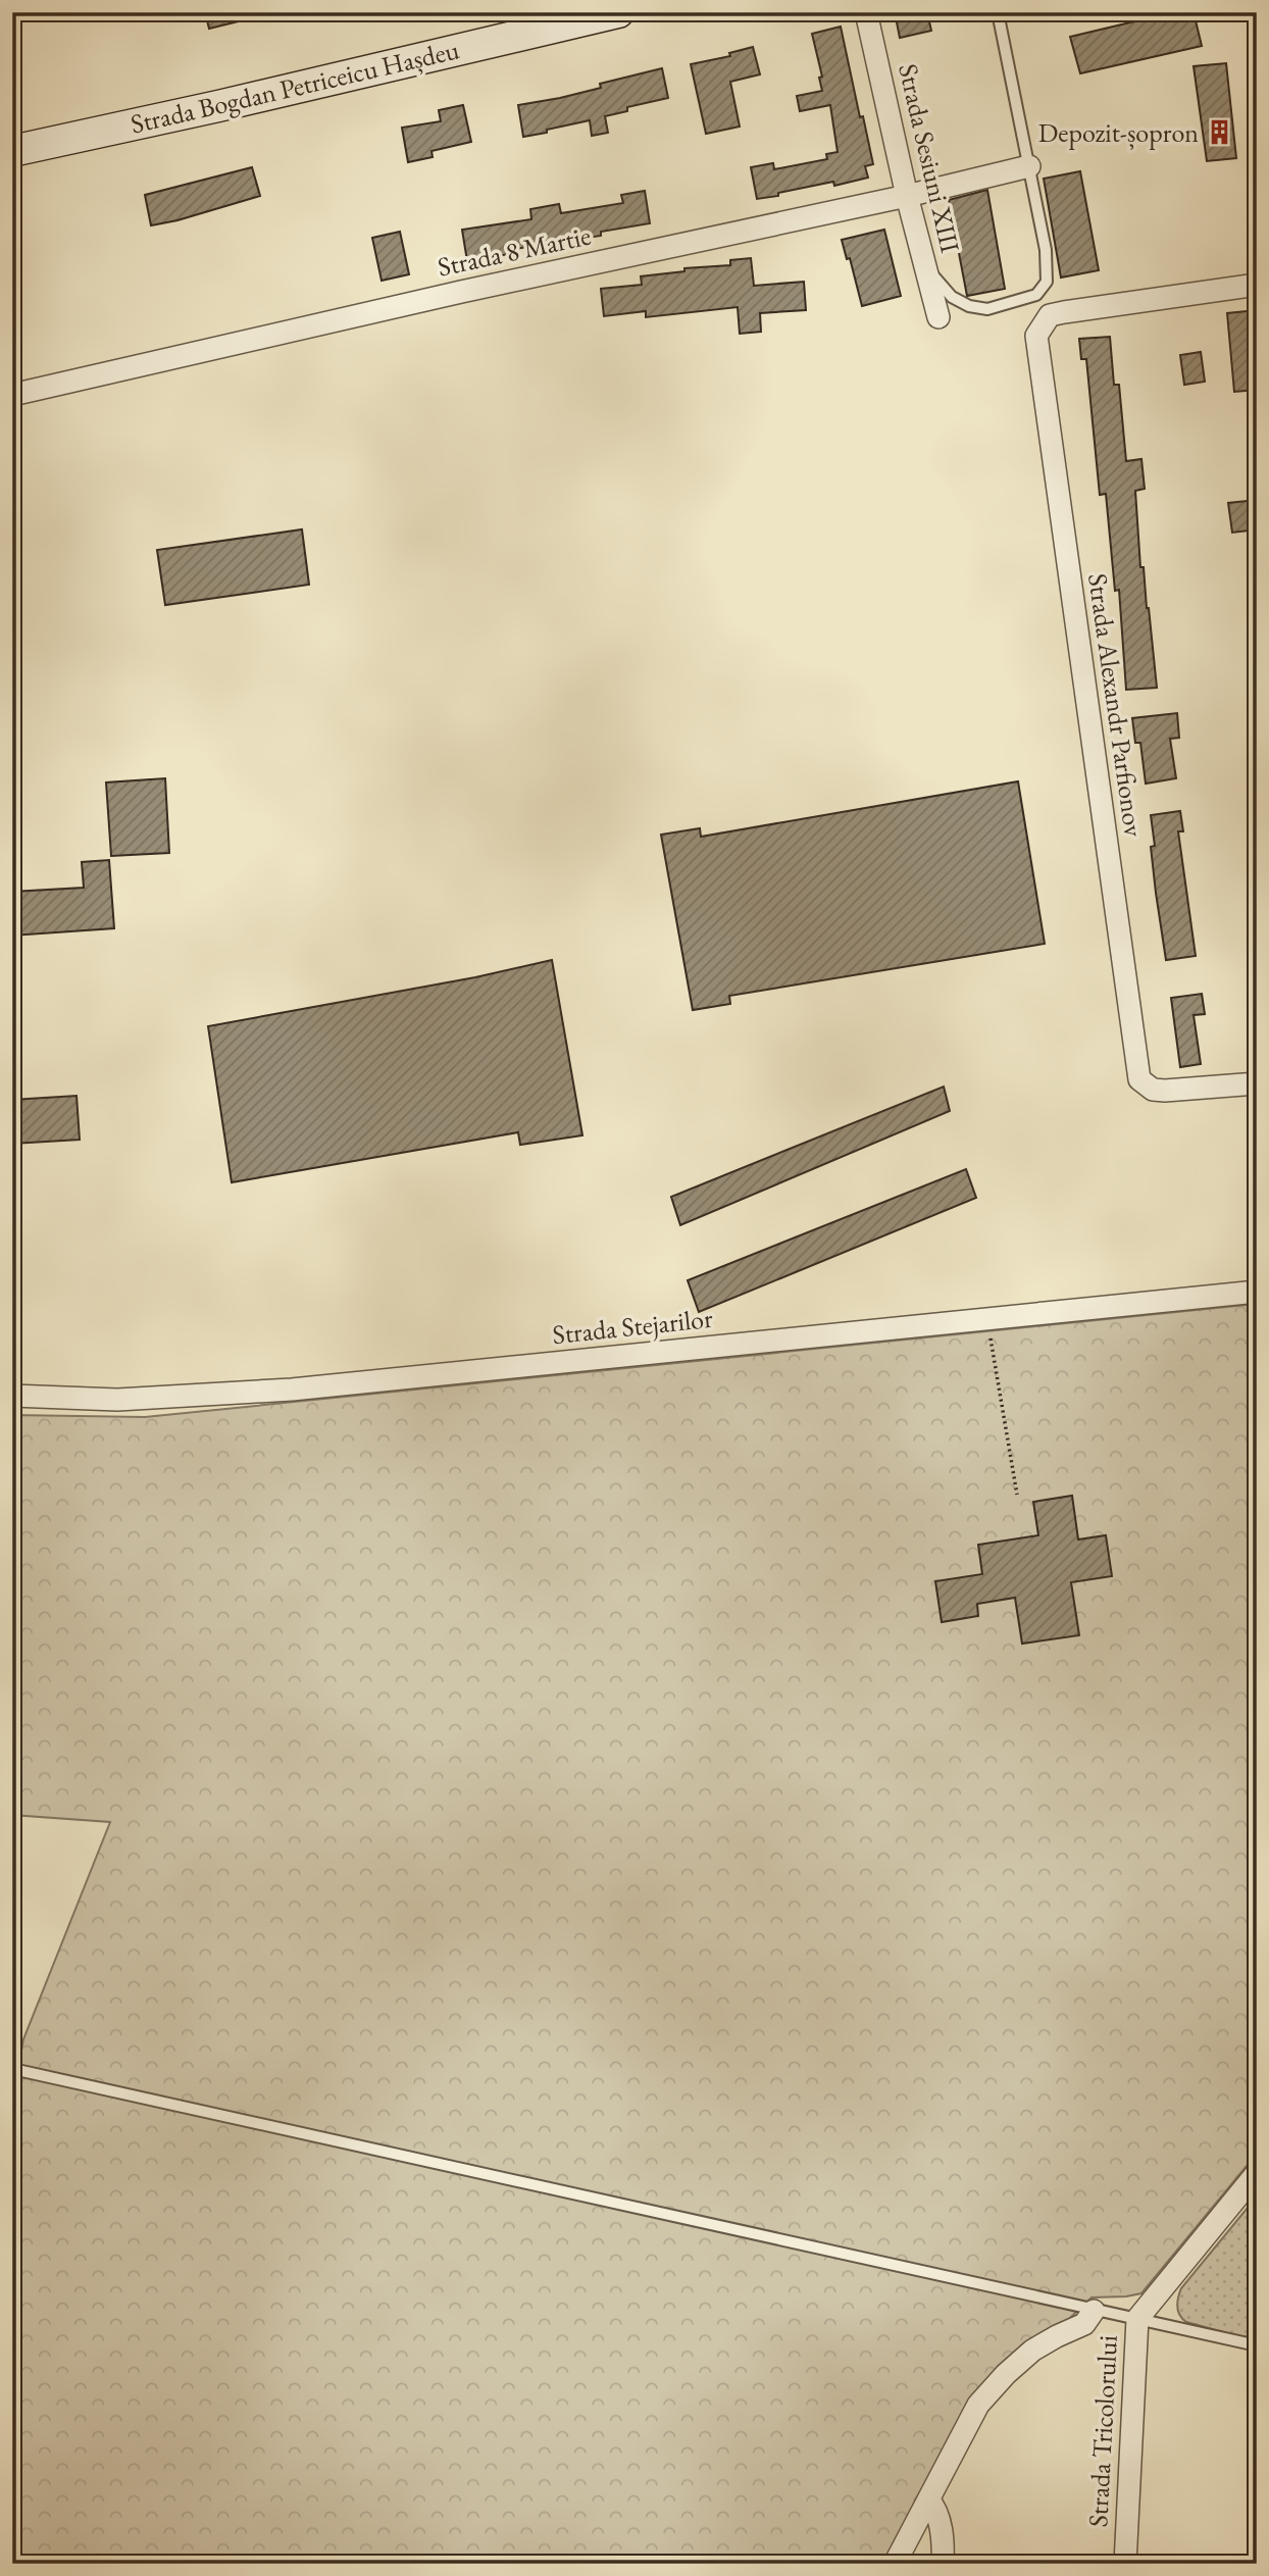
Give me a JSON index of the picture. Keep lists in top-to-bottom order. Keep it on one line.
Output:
{"streets":{"main road":["Strada Bogdan Petriceicu Hașdeu"],"street":["Strada Sesiuni XIII","Strada 8 Martie","Strada Alexandr Parfionov","Strada Stejarilor","Strada Tricolorului"]},"crossings":[["Strada Sesiuni XIII","Strada 8 Martie"]],"places":{"building":["Depozit-șopron"]}}
